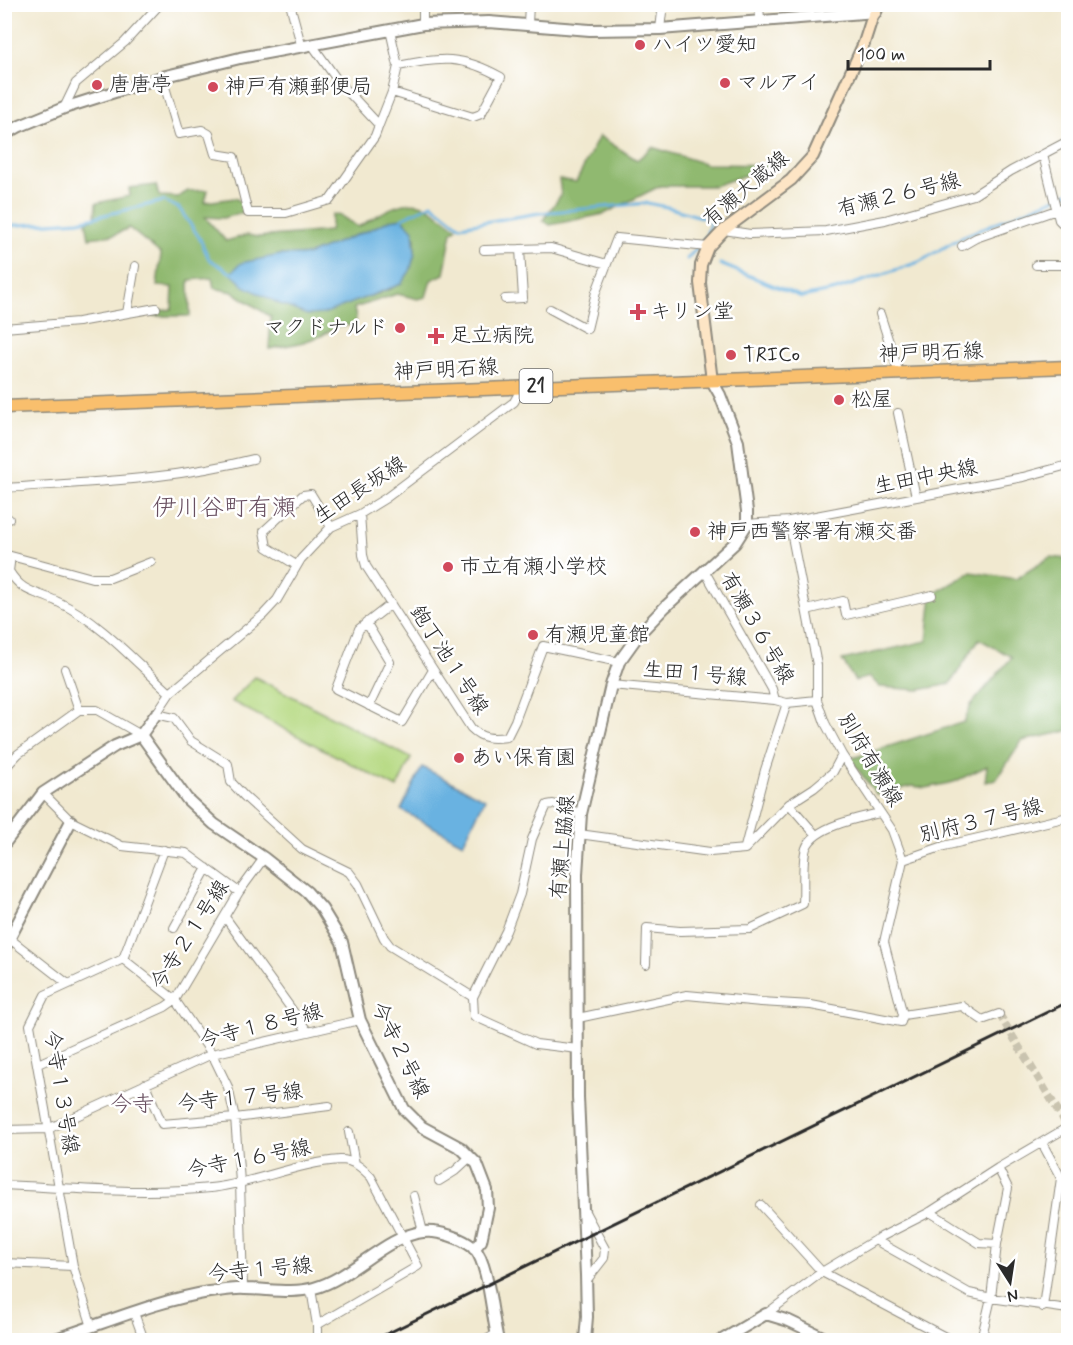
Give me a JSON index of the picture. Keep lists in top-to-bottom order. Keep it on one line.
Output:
{"streets":{"main road":["有瀬大蔵線","神戸明石線","21"],"street":["有瀬２６号線","生田中央線","生田長坂線","有瀬３６号線","鉋丁池１号線","生田１号線","別府有瀬線","別府３７号線","有瀬上脇線","今寺２１号線","今寺１８号線","今寺２号線","今寺１３号線","今寺１７号線","今寺１６号線","今寺１号線"]},"crossings":[["有瀬大蔵線","有瀬２６号線"],["有瀬大蔵線","神戸明石線"],["神戸明石線","生田長坂線"],["生田中央線","別府有瀬線"],["生田中央線","有瀬上脇線"],["生田長坂線","鉋丁池１号線"],["有瀬３６号線","生田１号線"],["有瀬３６号線","別府有瀬線"],["有瀬３６号線","有瀬上脇線"],["鉋丁池１号線","有瀬上脇線"],["生田１号線","有瀬上脇線"],["別府有瀬線","別府３７号線"],["今寺２１号線","今寺２号線"],["今寺２１号線","今寺１３号線"],["今寺１８号線","今寺２号線"],["今寺１８号線","今寺１３号線"],["今寺１８号線","今寺１７号線"],["今寺２号線","今寺１号線"],["今寺１３号線","今寺１６号線"],["今寺１３号線","今寺１号線"]],"districts":["伊川谷町有瀬","今寺"],"places":{"other":["ハイツ愛知","マルアイ","唐唐亭","神戸有瀬郵便局","マクドナルド","TRICo","松屋","神戸西警察署有瀬交番","市立有瀬小学校","有瀬児童館","あい保育園"],"health":["キリン堂","足立病院"]},"scale_bar":"100 m","north":"bottom"}
